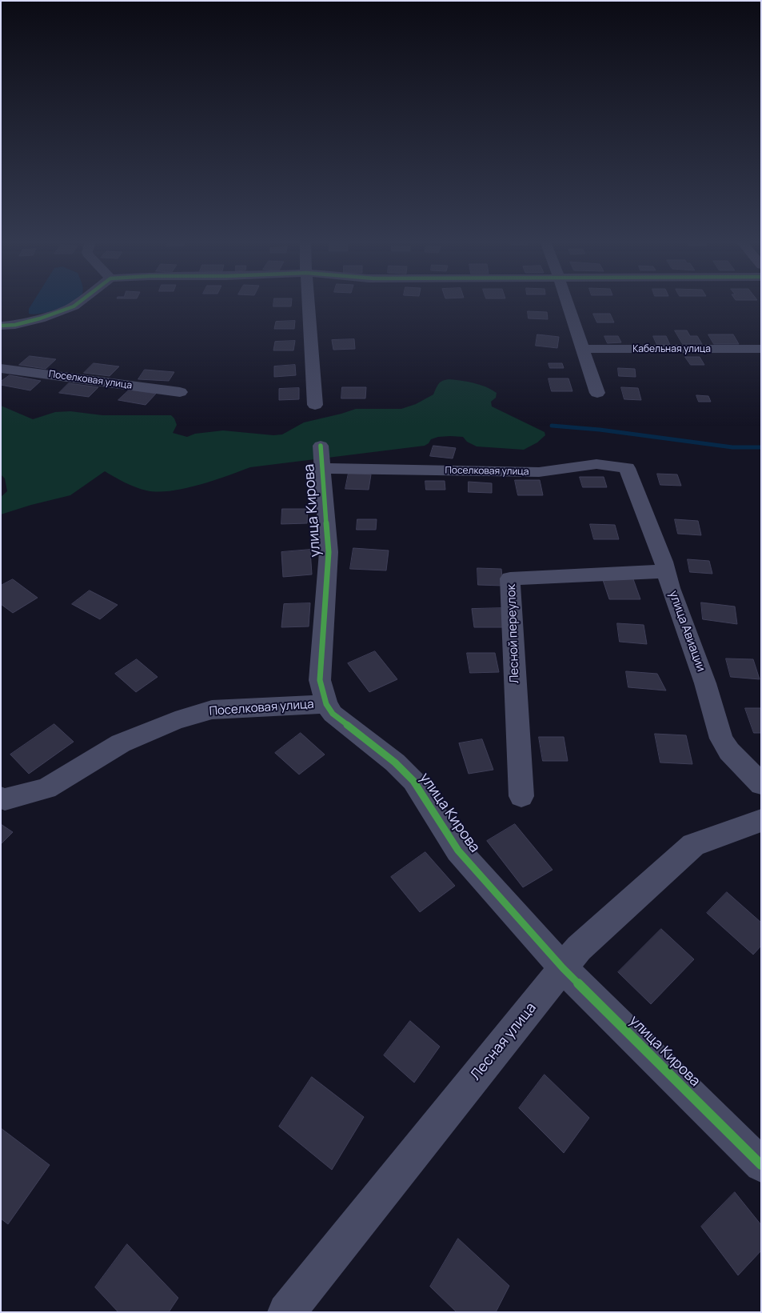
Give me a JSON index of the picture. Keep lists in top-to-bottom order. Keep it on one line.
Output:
{"streets":{"street":["Кабельная улица","Поселковая улица","улица Кирова","улица Авиации","Лесной переулок","Лесная улица"]},"crossings":[["Поселковая улица","улица Кирова"],["Поселковая улица","улица Авиации"],["улица Кирова","Лесная улица"],["улица Авиации","Лесной переулок"]]}
